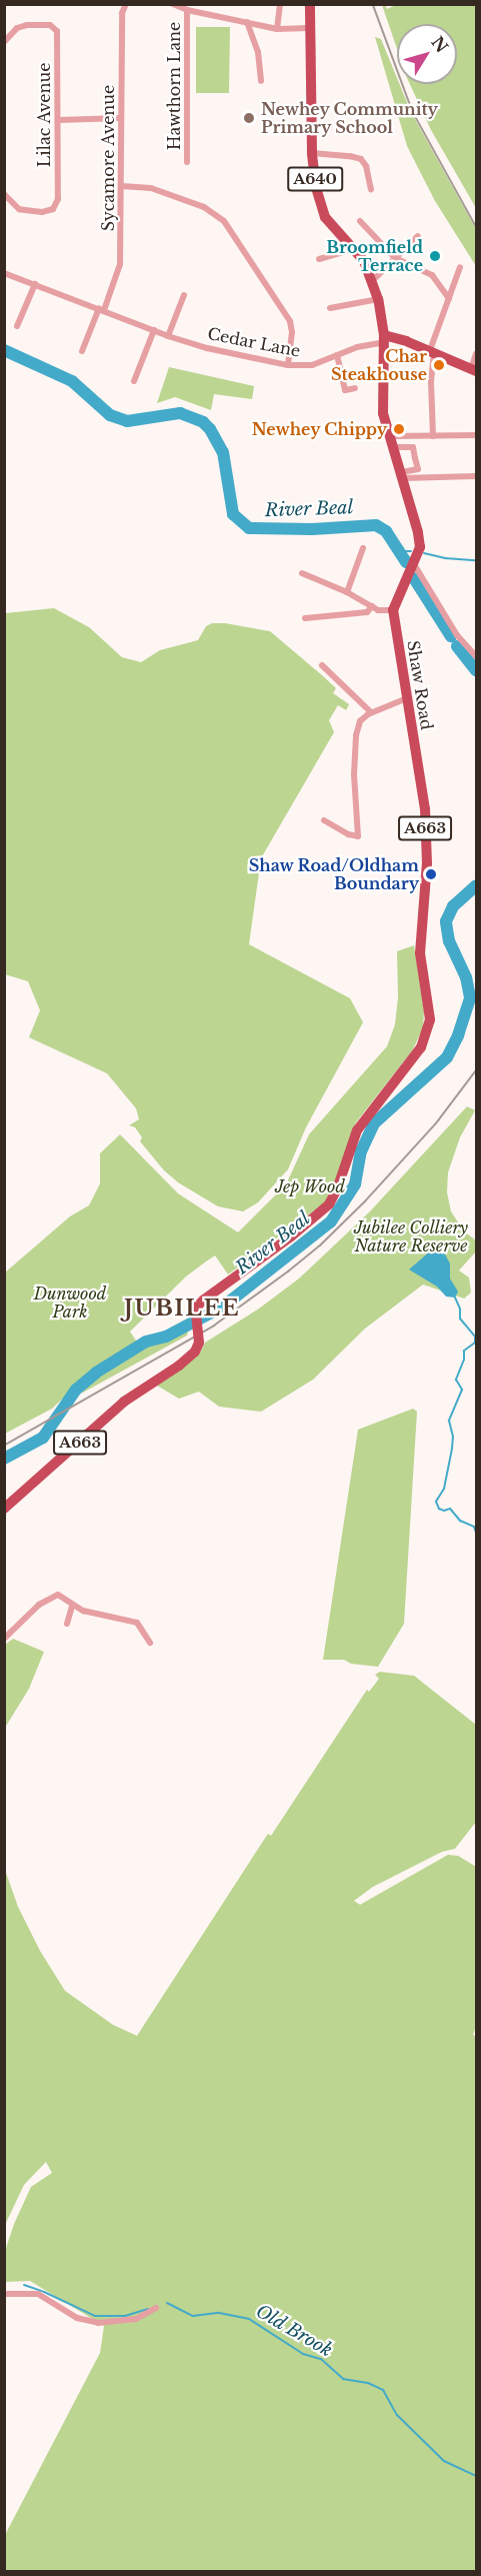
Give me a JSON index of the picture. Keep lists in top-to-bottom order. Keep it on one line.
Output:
{"streets":{"main road":["A640","Shaw Road","A663"],"street":["Hawthorn Lane","Lilac Avenue","Sycamore Avenue","Cedar Lane"]},"crossings":[["Sycamore Avenue","Cedar Lane"],["A640","Cedar Lane"]],"districts":["JUBILEE"],"water":["River Beal","Old Brook"],"parks":["Jep Wood","Jubilee Colliery Nature Reserve","Dunwood Park"],"places":["Newhey Community Primary School","Broomfield Terrace","Char Steakhouse","Newhey Chippy","Shaw Road/Oldham Boundary"],"north":"top right"}
